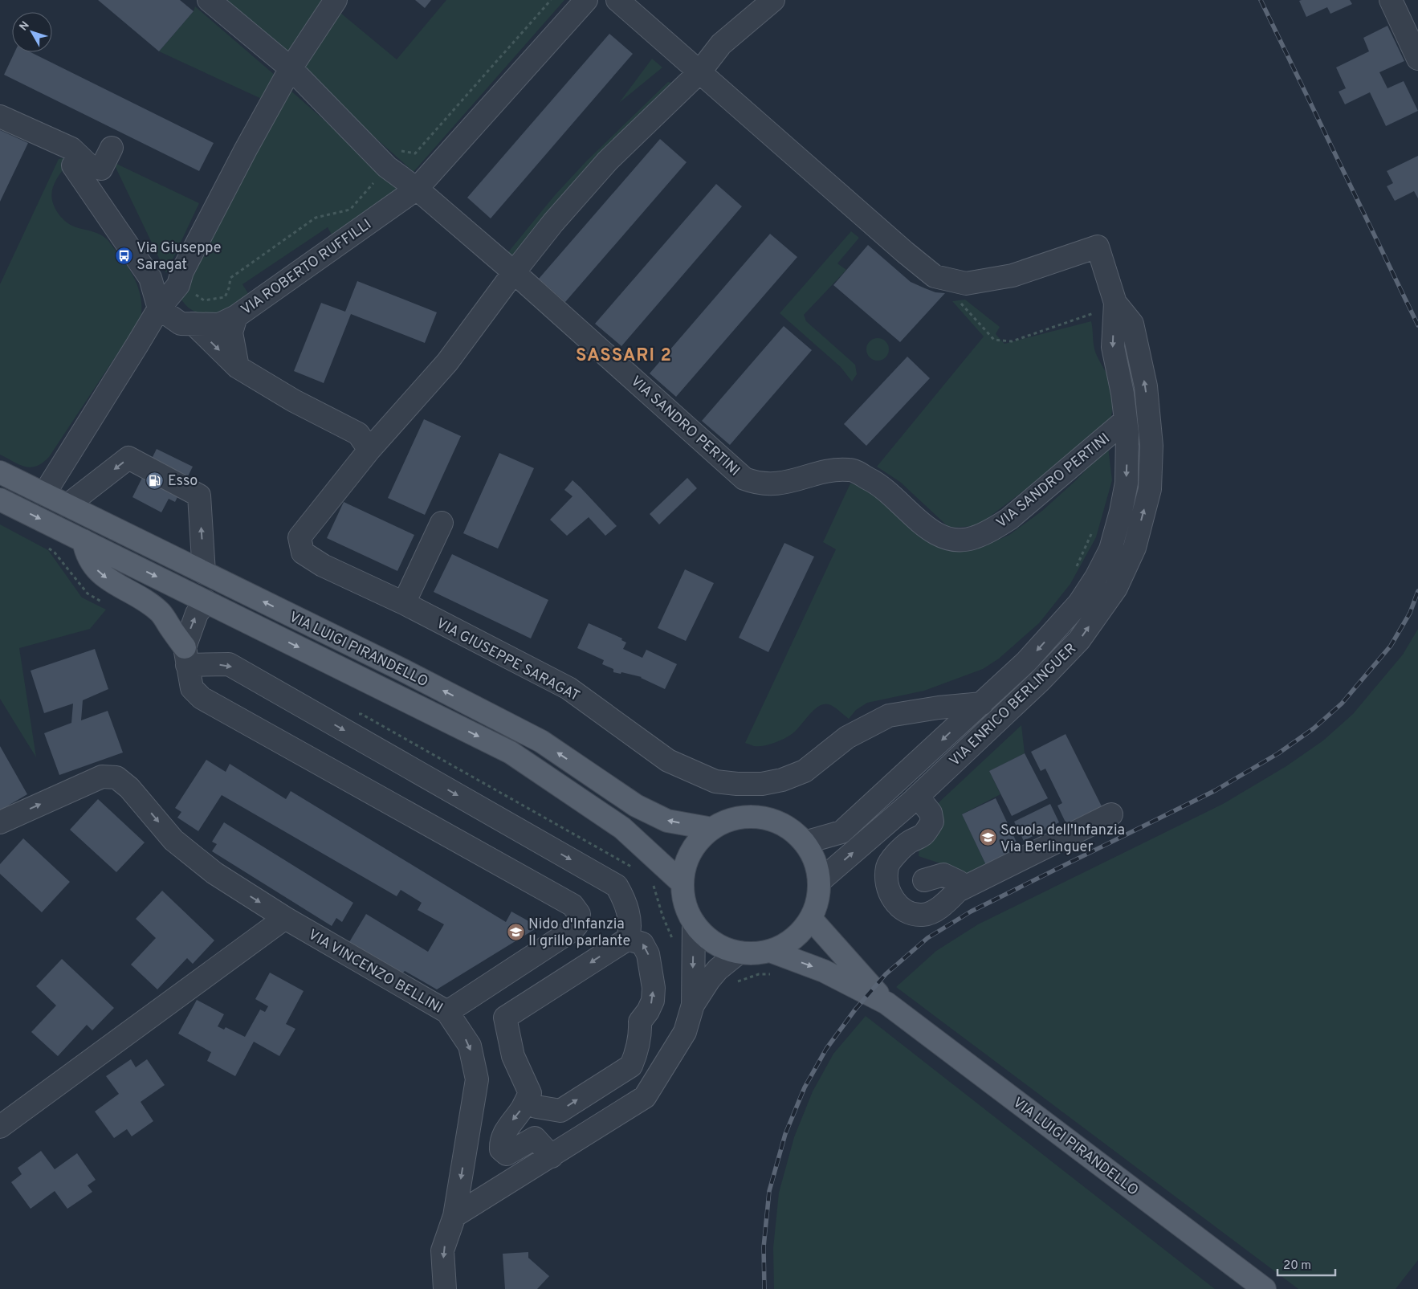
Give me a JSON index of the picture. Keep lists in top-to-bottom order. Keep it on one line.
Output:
{"streets":{"main road":["VIA LUIGI PIRANDELLO"],"street":["VIA ROBERTO RUFFILLI","VIA SANDRO PERTINI","VIA GIUSEPPE SARAGAT","VIA ENRICO BERLINGUER","VIA VINCENZO BELLINI"]},"crossings":[["VIA ROBERTO RUFFILLI","VIA SANDRO PERTINI"],["VIA SANDRO PERTINI","VIA ENRICO BERLINGUER"],["VIA LUIGI PIRANDELLO","VIA ENRICO BERLINGUER"],["VIA GIUSEPPE SARAGAT","VIA ENRICO BERLINGUER"]],"districts":["SASSARI 2"],"places":{"bus stop":["Via Giuseppe Saragat"],"fuel station":["Esso"],"school or university":["Scuola dell'Infanzia Via Berlinguer","Nido d'Infanzia Il grillo parlante"]},"scale_bar":"20 m","north":"top left"}
